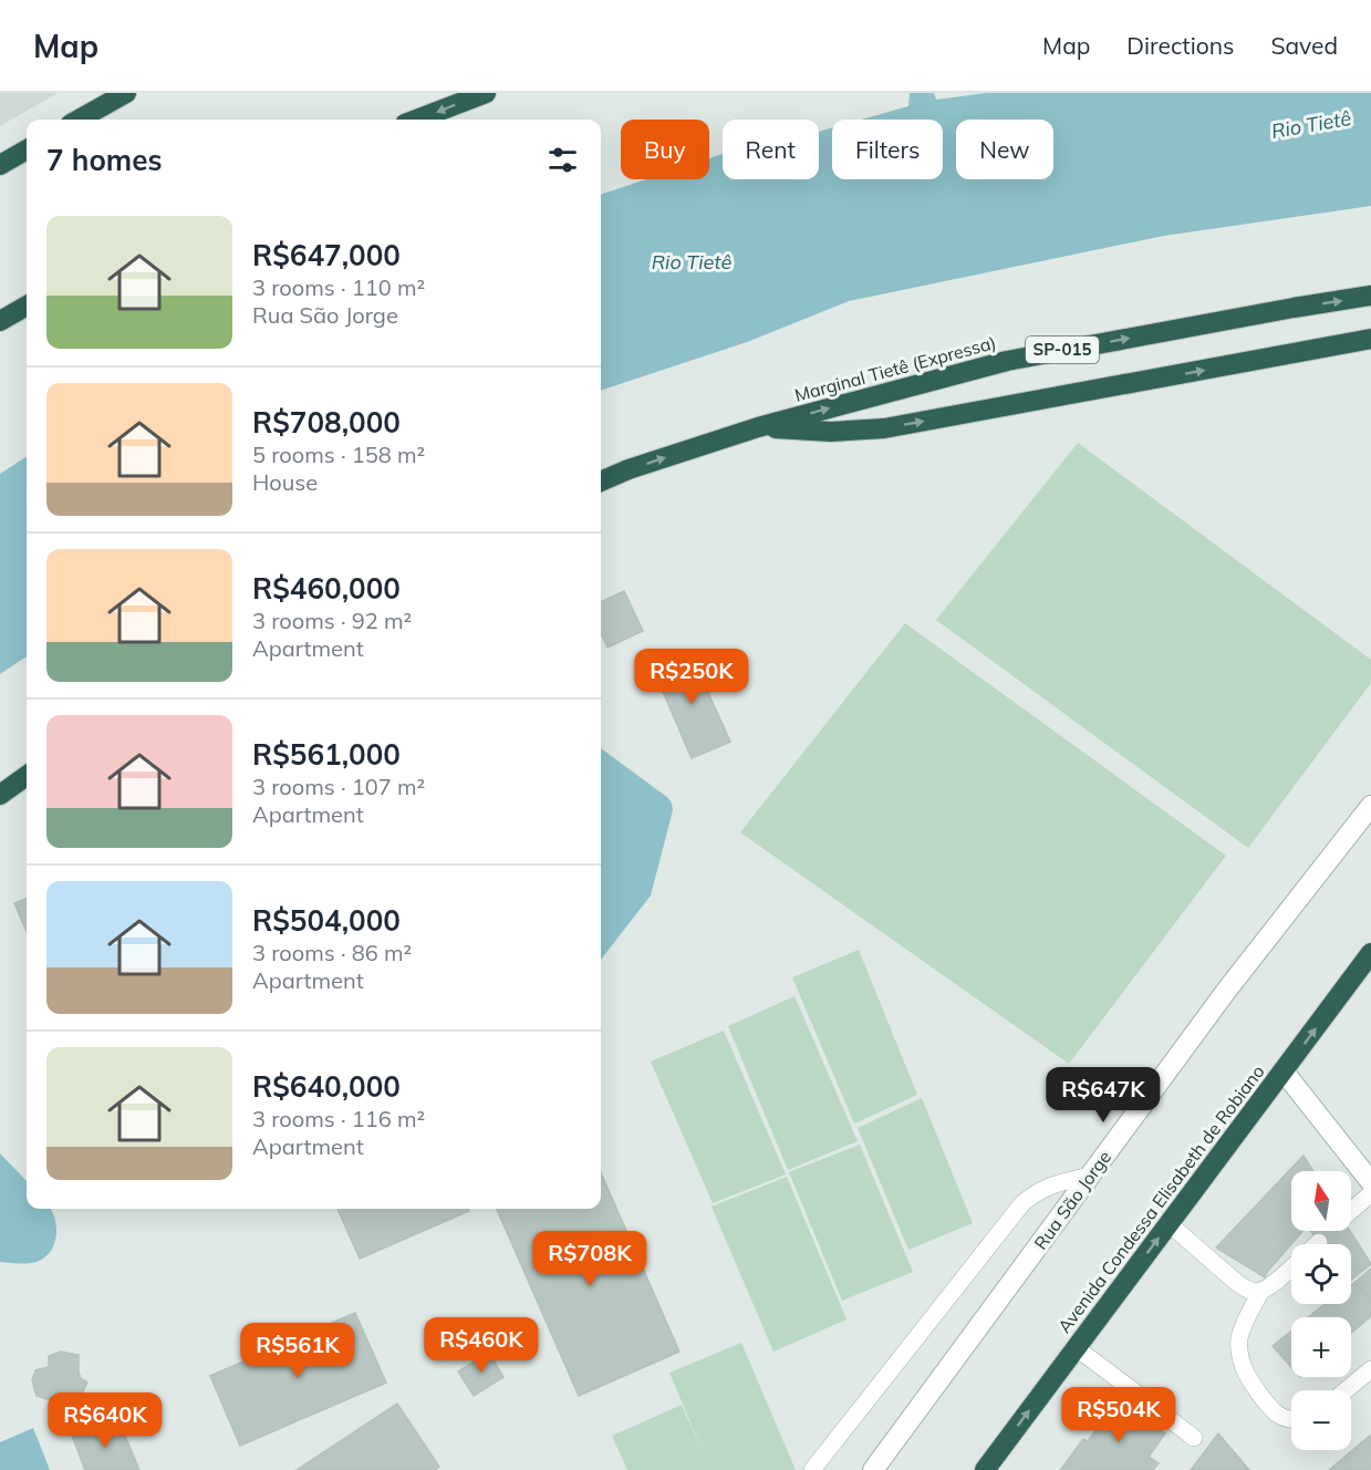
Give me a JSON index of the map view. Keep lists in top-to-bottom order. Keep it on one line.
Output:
{"streets":{"highway":["SP-015","Marginal Tietê (Expressa)","Avenida Condessa Elisabeth de Robiano"],"street":["Rua São Jorge"]},"one_way":["Avenida Condessa Elisabeth de Robiano"],"water":["Rio Tietê"],"north":"top","page":{"header":"Map","nav":["Map","Directions","Saved"],"chip":["Buy","Rent","Filters","New"],"heading":"7 homes","list":[{"name":"R$647,000","note":"3 rooms · 110 m² · Rua São Jorge"},{"name":"R$708,000","note":"5 rooms · 158 m² · House"},{"name":"R$460,000","note":"3 rooms · 92 m² · Apartment"},{"name":"R$561,000","note":"3 rooms · 107 m² · Apartment"},{"name":"R$504,000","note":"3 rooms · 86 m² · Apartment"},{"name":"R$640,000","note":"3 rooms · 116 m² · Apartment"}],"price":["R$250K","R$647K","R$708K","R$460K","R$561K","R$504K","R$640K"],"map_buttons":["+","−"]}}
